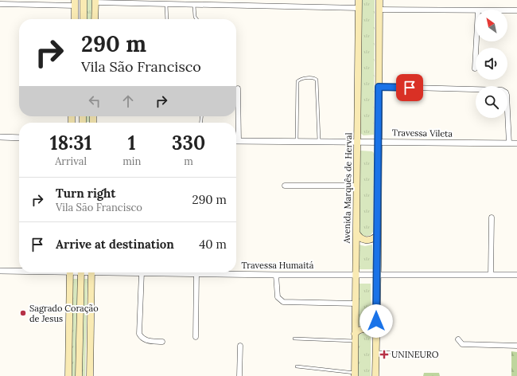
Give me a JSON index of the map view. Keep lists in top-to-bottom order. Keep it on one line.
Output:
{"streets":{"main road":["Avenida Marquês de Herval"],"street":["Travessa Vileta","Travessa Humaitá"]},"crossings":[["Travessa Vileta","Avenida Marquês de Herval"],["Avenida Marquês de Herval","Travessa Humaitá"]],"places":{"other":["Sagrado Coração de Jesus"],"health":["UNINEURO"]},"north":"top left","page":{"turn":["290 m","Vila São Francisco"],"eta":["18:31","Arrival","1","min","330","m"],"list":[{"name":"Turn right","note":"Vila São Francisco","value":"290 m"},{"name":"Arrive at destination","value":"40 m"}]}}
